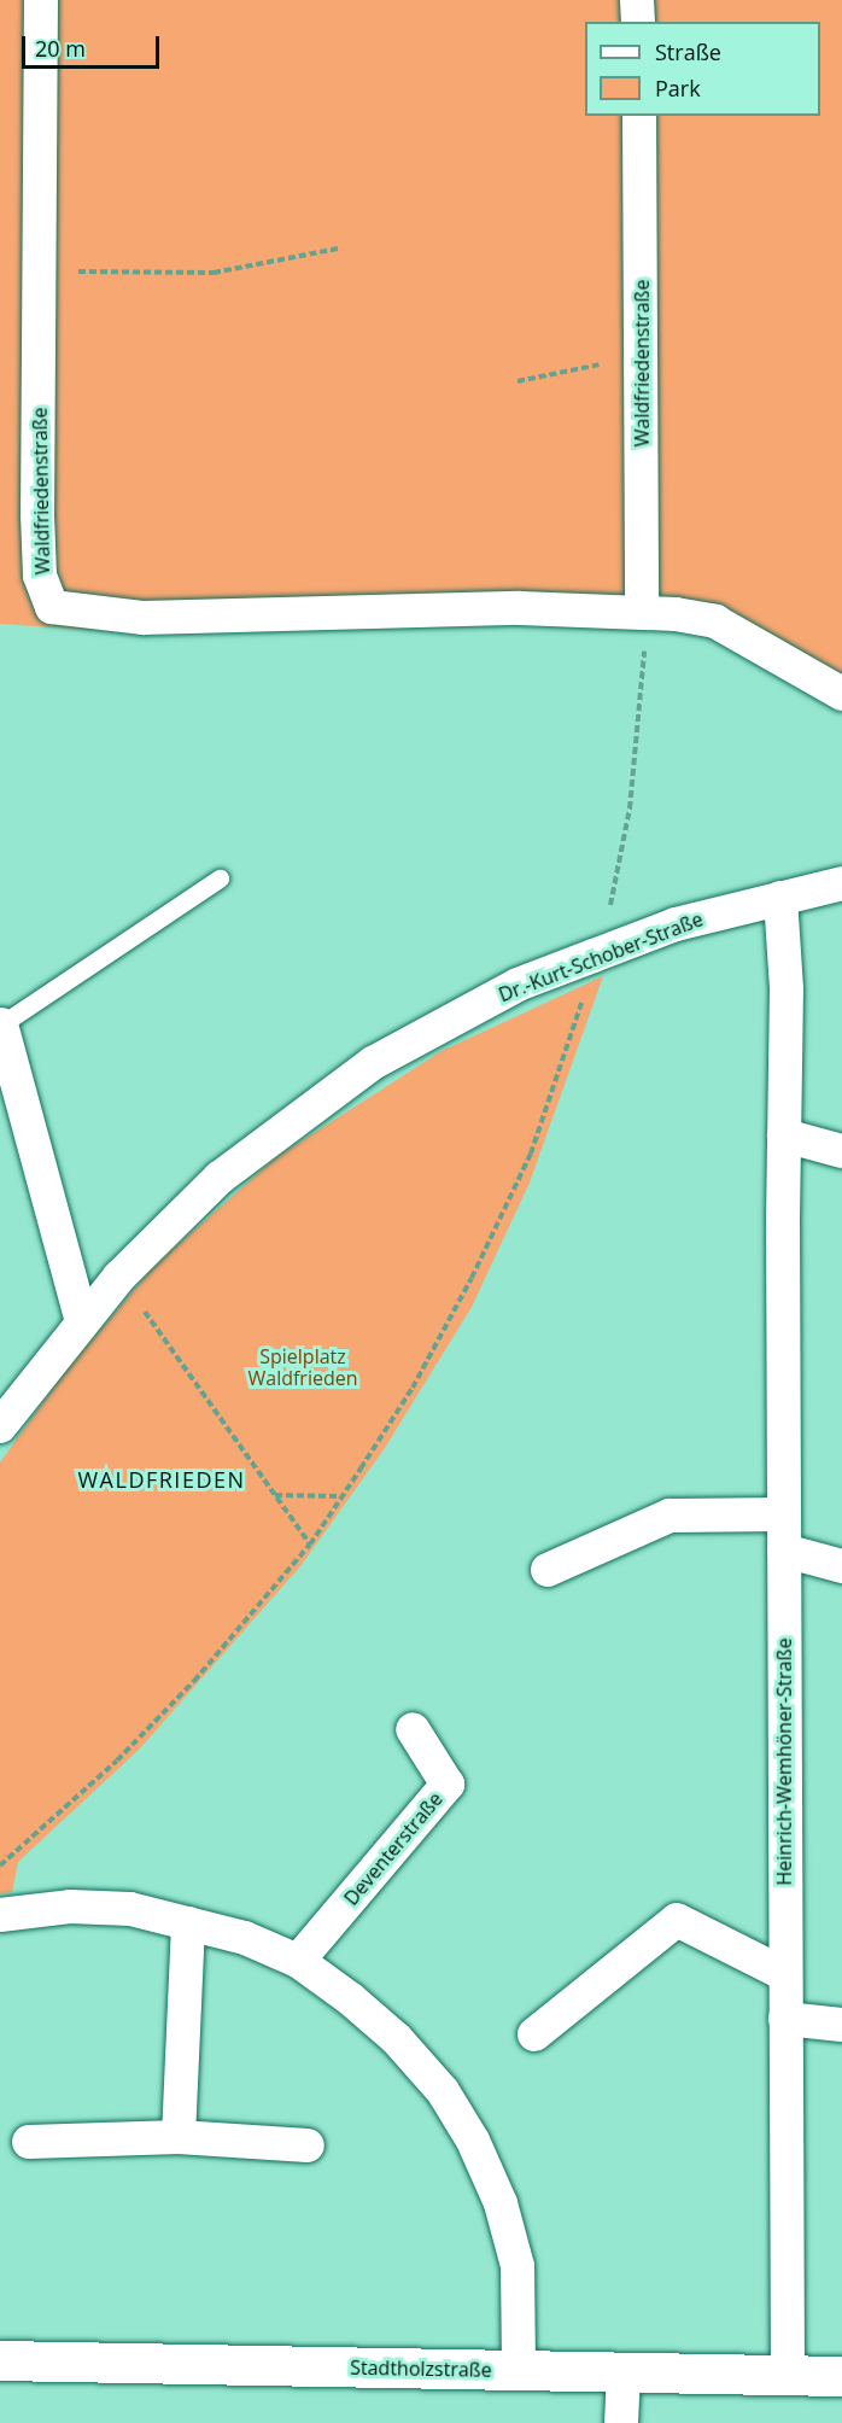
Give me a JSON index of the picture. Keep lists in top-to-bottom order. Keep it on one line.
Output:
{"streets":{"street":["Waldfriedenstraße","Dr.-Kurt-Schober-Straße","Heinrich-Wemhöner-Straße","Deventerstraße","Stadtholzstraße"]},"crossings":[["Dr.-Kurt-Schober-Straße","Heinrich-Wemhöner-Straße"],["Heinrich-Wemhöner-Straße","Stadtholzstraße"]],"districts":["WALDFRIEDEN"],"parks":["Spielplatz Waldfrieden"],"legend":["Straße","Park"],"scale_bar":"20 m"}
